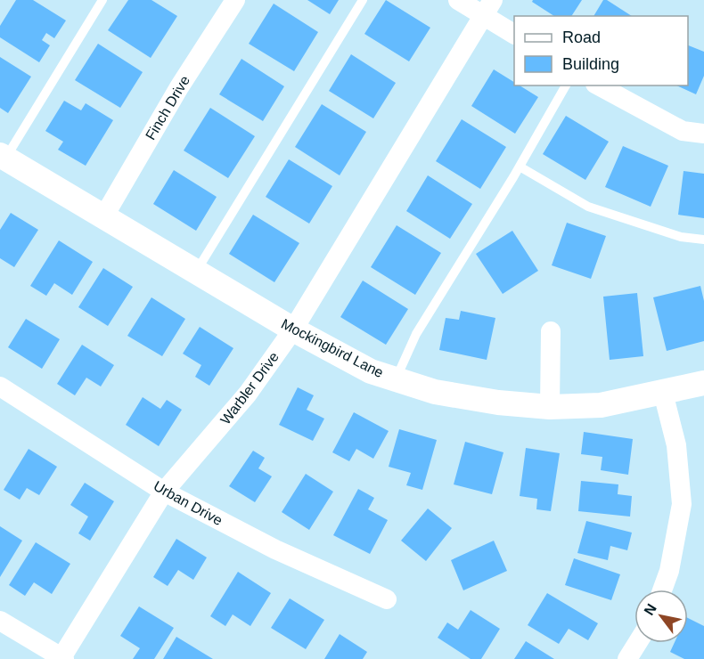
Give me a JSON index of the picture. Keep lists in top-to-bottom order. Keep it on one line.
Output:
{"streets":{"street":["Finch Drive","Mockingbird Lane","Warbler Drive","Urban Drive"]},"crossings":[["Finch Drive","Mockingbird Lane"],["Mockingbird Lane","Warbler Drive"],["Warbler Drive","Urban Drive"]],"legend":["Road","Building"],"north":"top left"}
